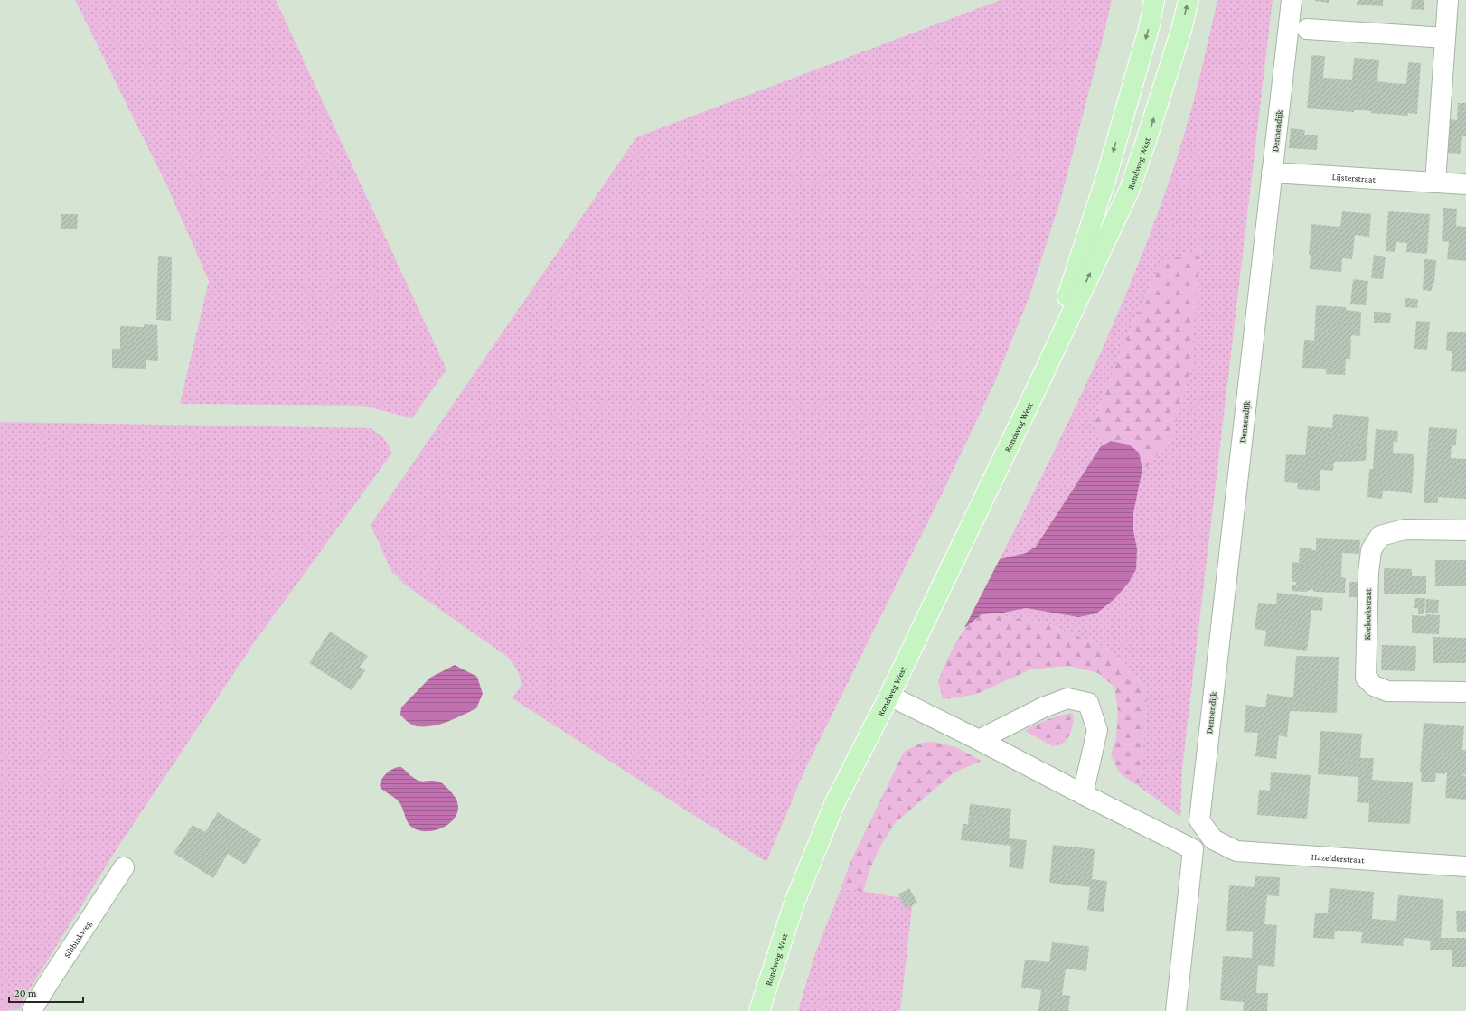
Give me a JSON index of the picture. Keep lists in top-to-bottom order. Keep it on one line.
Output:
{"streets":{"main road":["Rondweg West"],"street":["Dennendijk","Lijsterstraat","Koekoekstraat","Hazelderstraat","Sibbinkweg"]},"crossings":[["Dennendijk","Lijsterstraat"],["Dennendijk","Hazelderstraat"]],"scale_bar":"20 m"}
